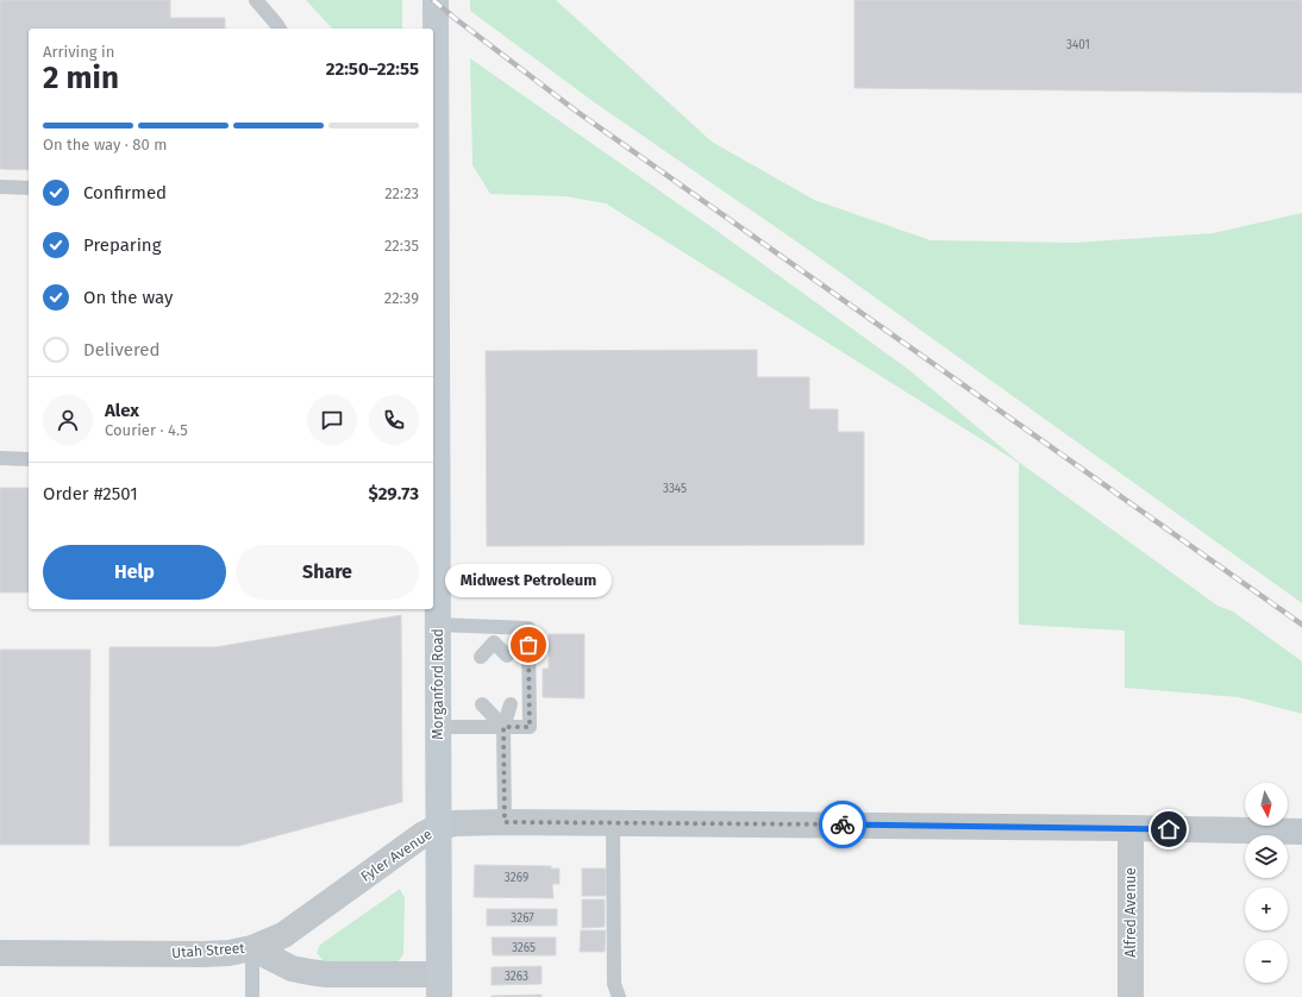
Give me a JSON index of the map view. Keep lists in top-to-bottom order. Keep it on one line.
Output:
{"streets":{"street":["Morganford Road","Fyler Avenue","Alfred Avenue","Utah Street"]},"crossings":[["Morganford Road","Fyler Avenue"],["Morganford Road","Utah Street"],["Fyler Avenue","Alfred Avenue"],["Fyler Avenue","Utah Street"]],"places":["Midwest Petroleum"],"house_numbers":["3401","3345","3269","3267","3265","3263"],"north":"bottom","page":{"heading":["2 min","Arriving in","22:50–22:55"],"panel":["Alex","Courier · 4.5","Order #2501","$29.73"],"bar":"On the way · 80 m","list":[["Confirmed","22:23"],["Preparing","22:35"],["On the way","22:39"],"Delivered"],"buttons":["Help","Share"],"bubble":"Midwest Petroleum","map_buttons":["+","−"]}}
